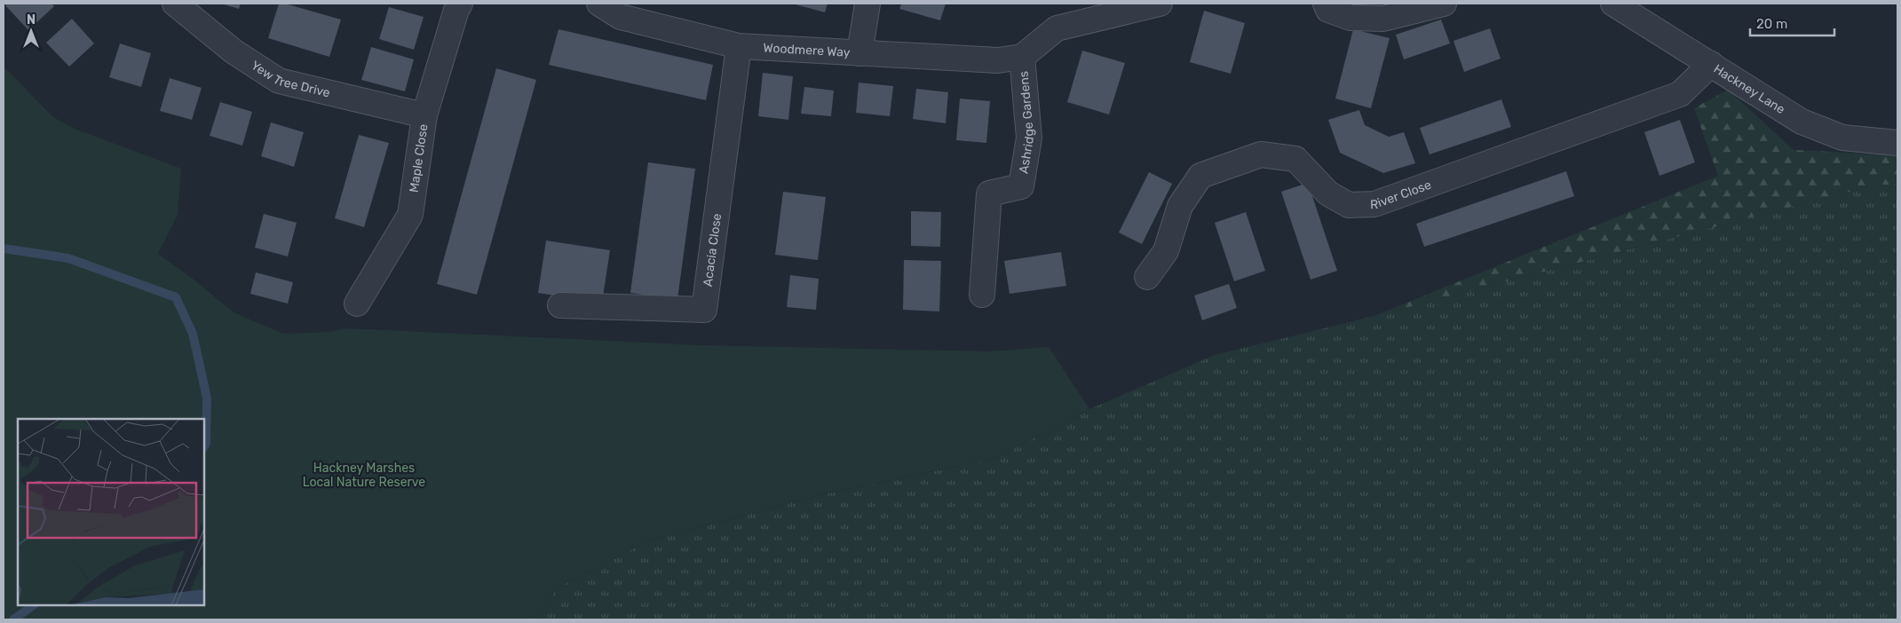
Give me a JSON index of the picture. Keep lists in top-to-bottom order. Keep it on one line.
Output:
{"streets":{"street":["Woodmere Way","Yew Tree Drive","Hackney Lane","Ashridge Gardens","Maple Close","River Close","Acacia Close"]},"crossings":[["Woodmere Way","Ashridge Gardens"],["Woodmere Way","Acacia Close"],["Yew Tree Drive","Maple Close"],["Hackney Lane","River Close"]],"parks":["Hackney Marshes Local Nature Reserve"],"scale_bar":"20 m","north":"top"}
